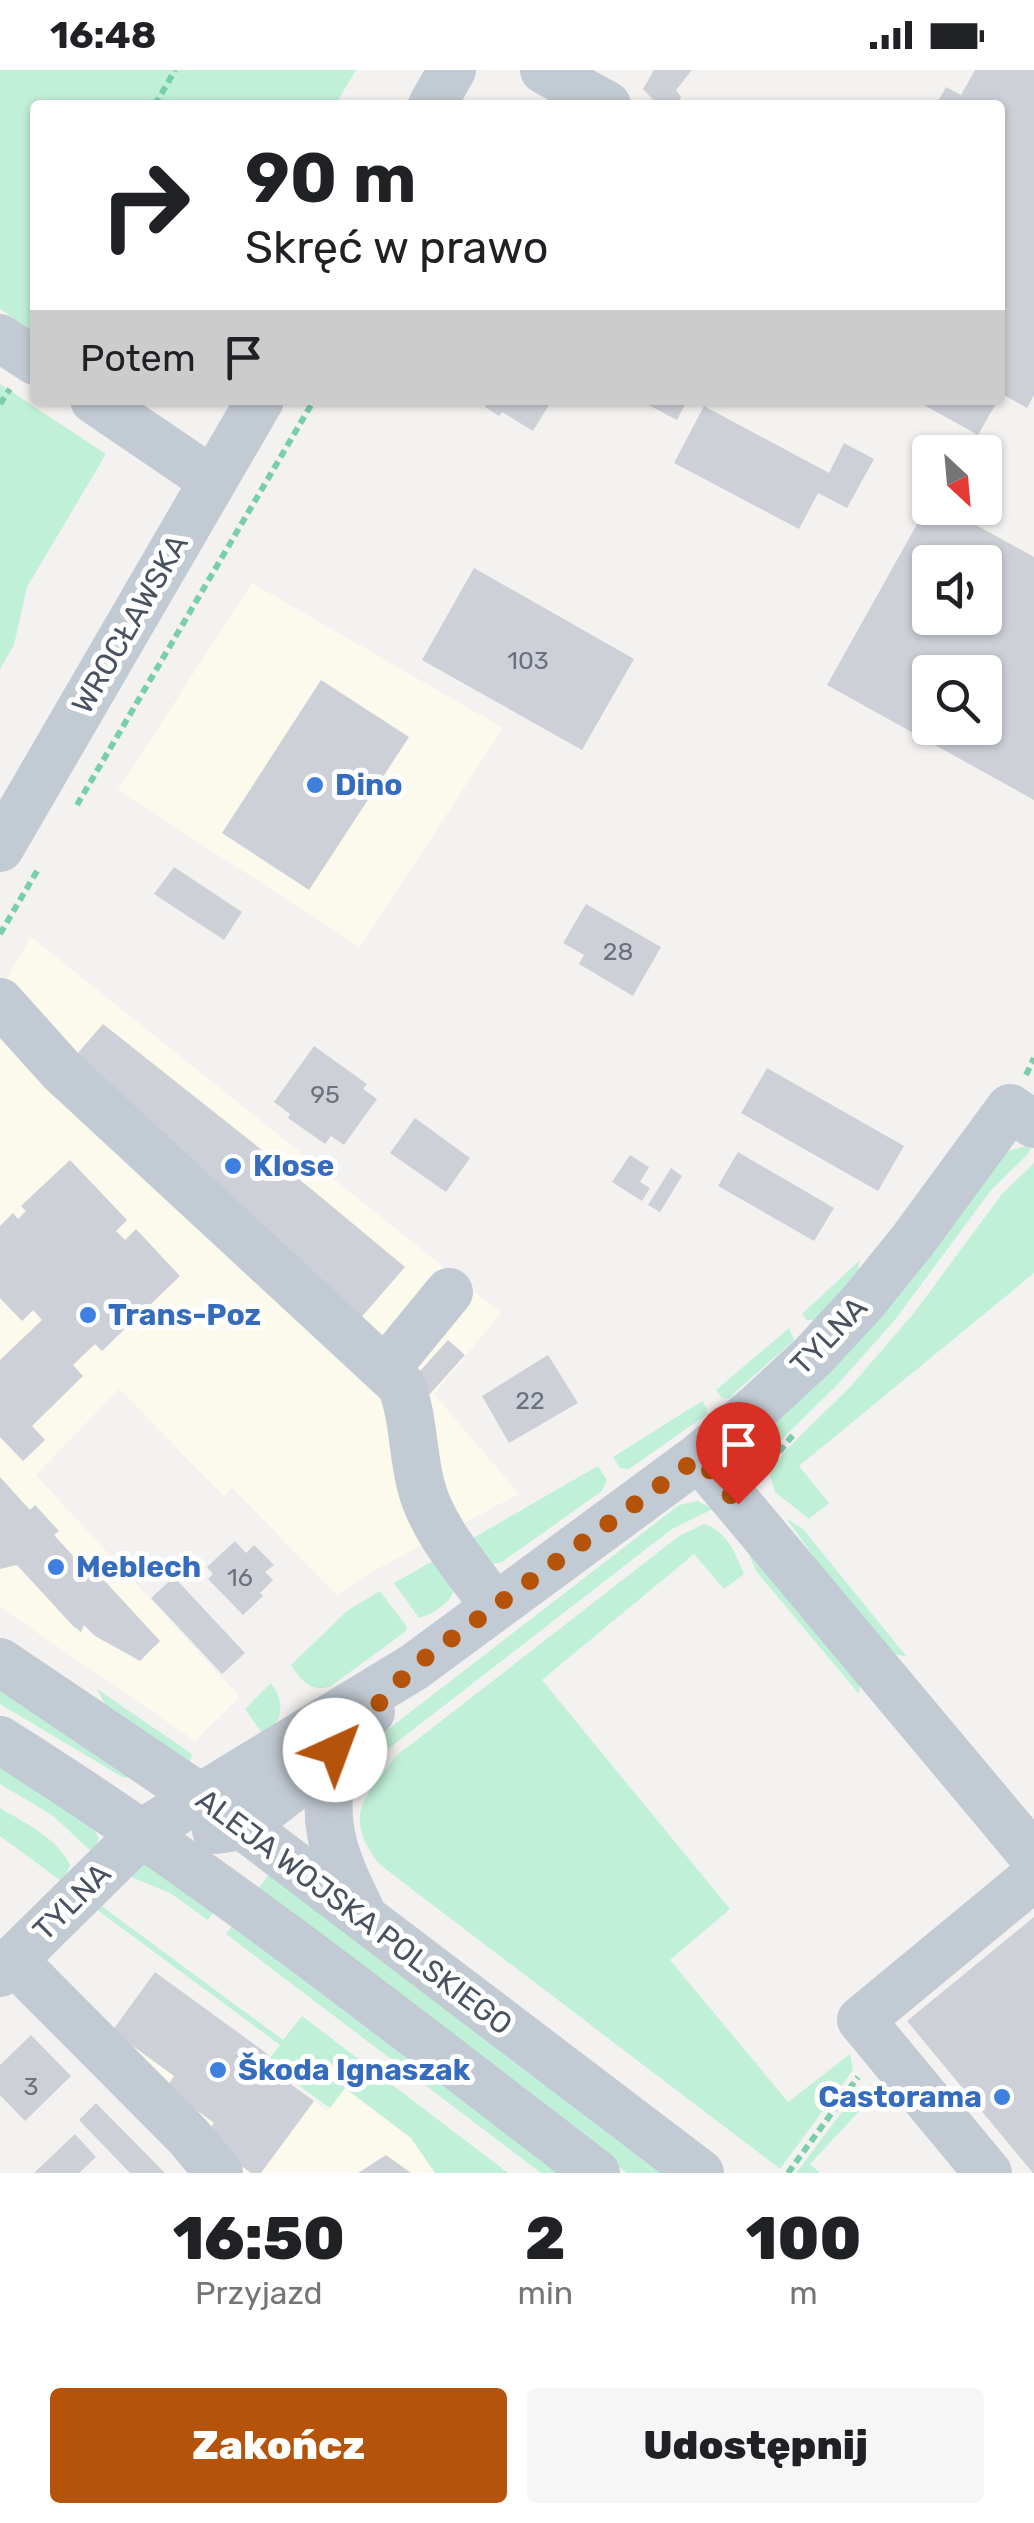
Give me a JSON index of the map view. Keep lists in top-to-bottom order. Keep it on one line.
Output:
{"streets":{"street":["WROCŁAWSKA","TYLNA","ALEJA WOJSKA POLSKIEGO"]},"crossings":[["TYLNA","ALEJA WOJSKA POLSKIEGO"]],"places":["Dino","Klose","Trans-Poz","Meblech","Škoda Ignaszak","Castorama"],"house_numbers":["103","28","95","22","16","3"],"north":"bottom right","page":{"status":"16:48","turn":["90 m","Skręć w prawo"],"then":"Potem","eta":["16:50","Przyjazd","2","min","100","m"],"buttons":["Zakończ","Udostępnij"]}}
